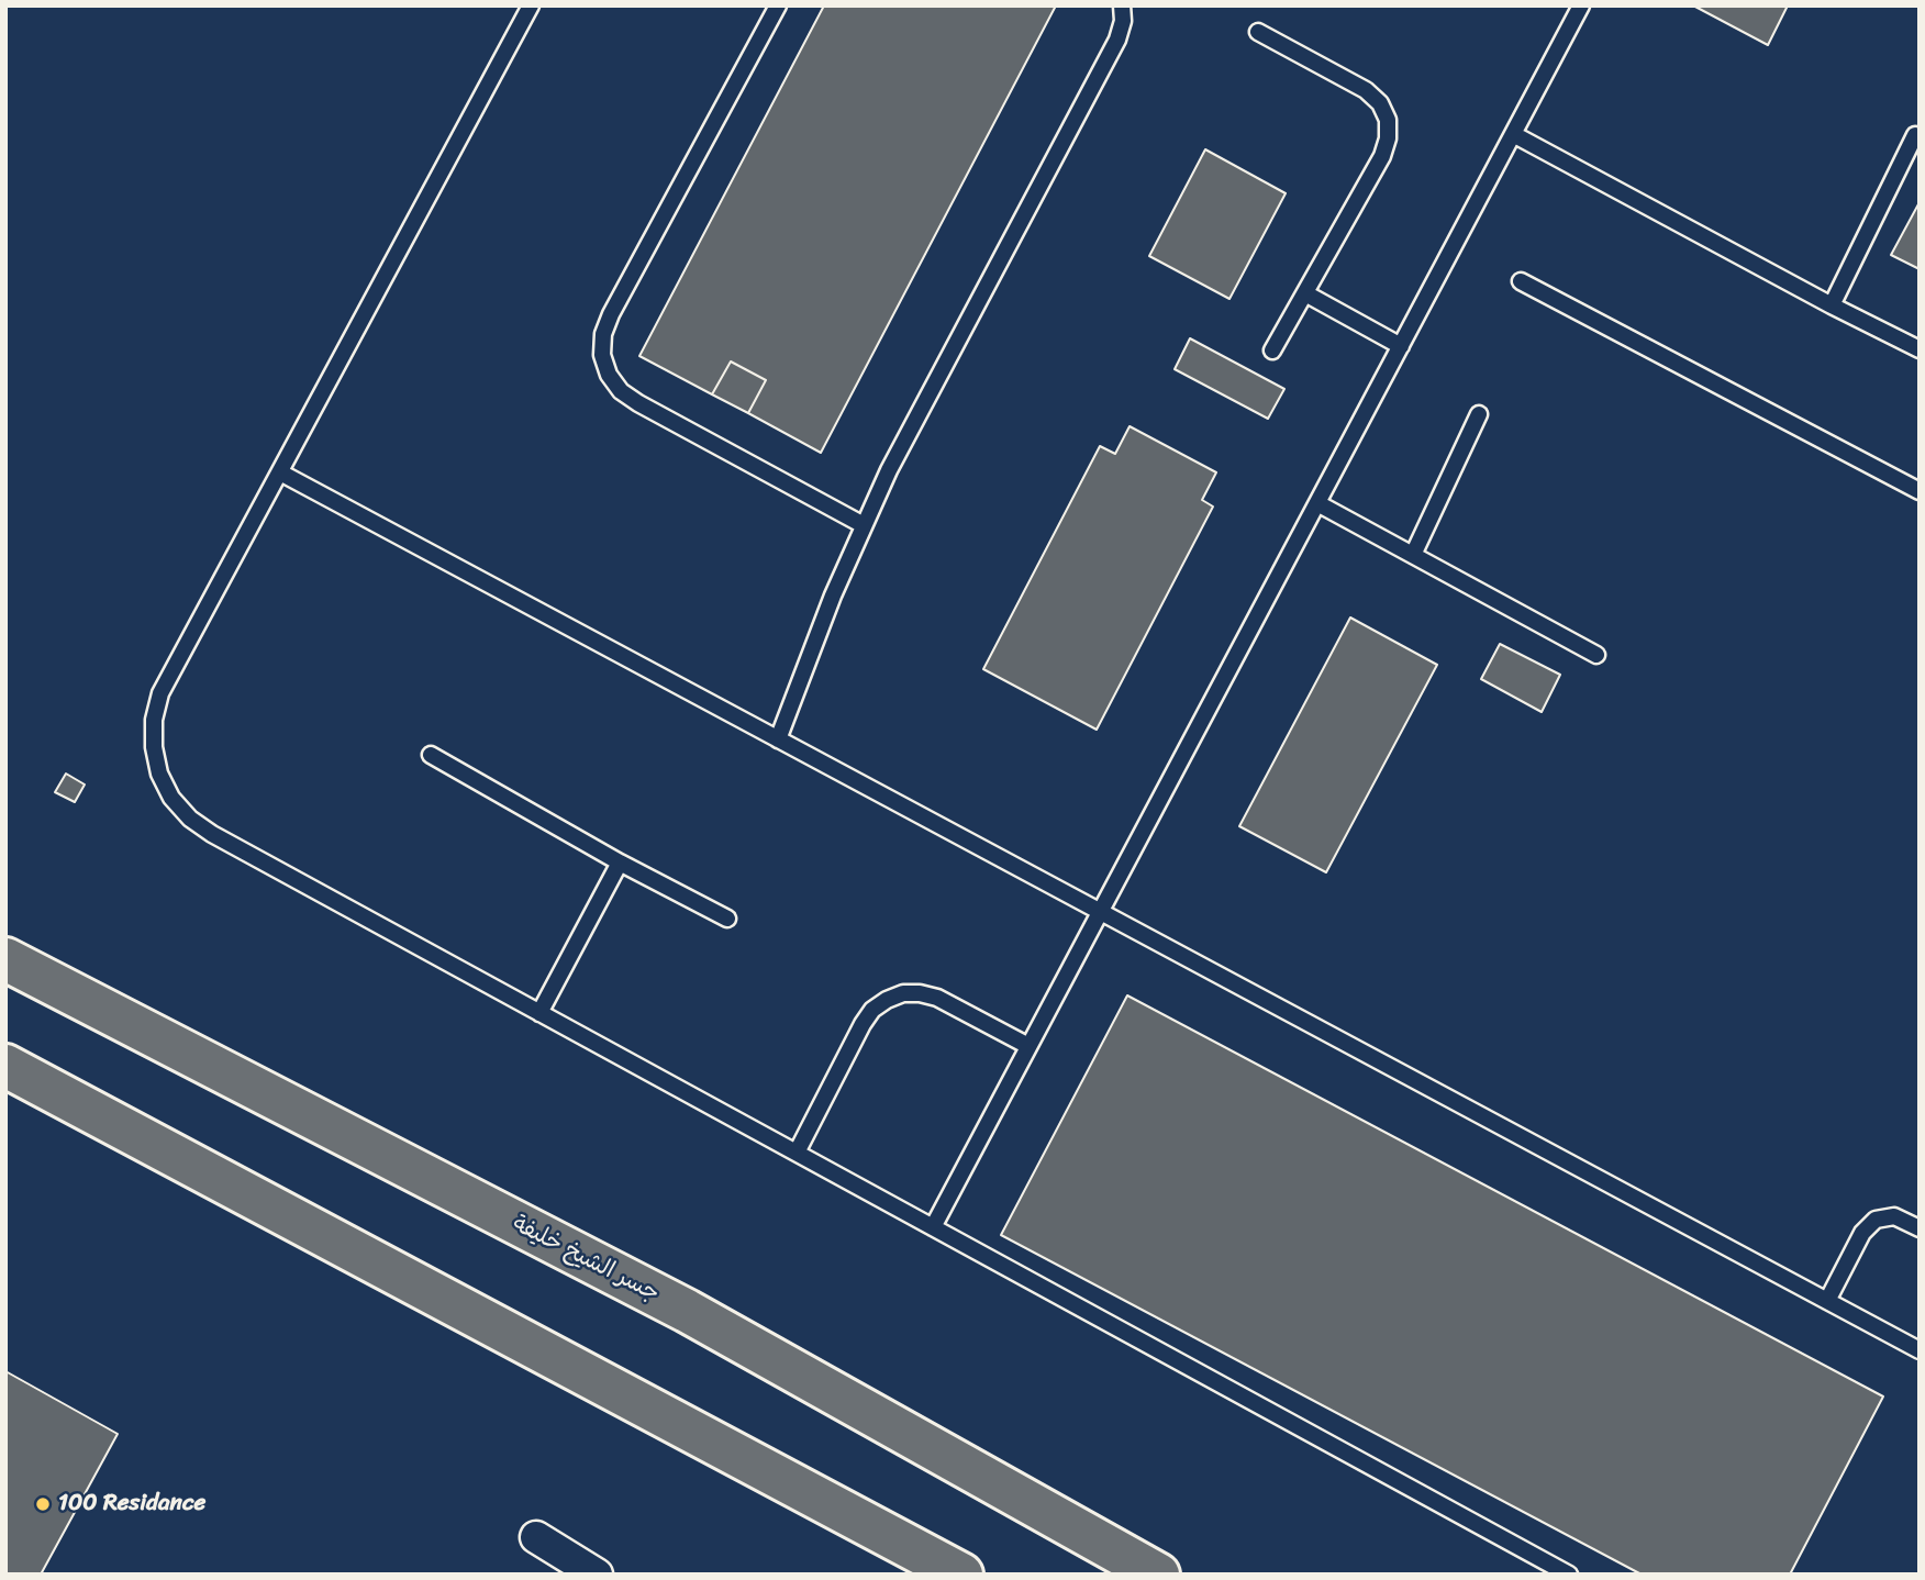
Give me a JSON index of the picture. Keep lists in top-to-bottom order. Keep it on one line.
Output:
{"streets":{"highway":["جسر الشيخ خليفة"]},"places":["100 Residance"]}
